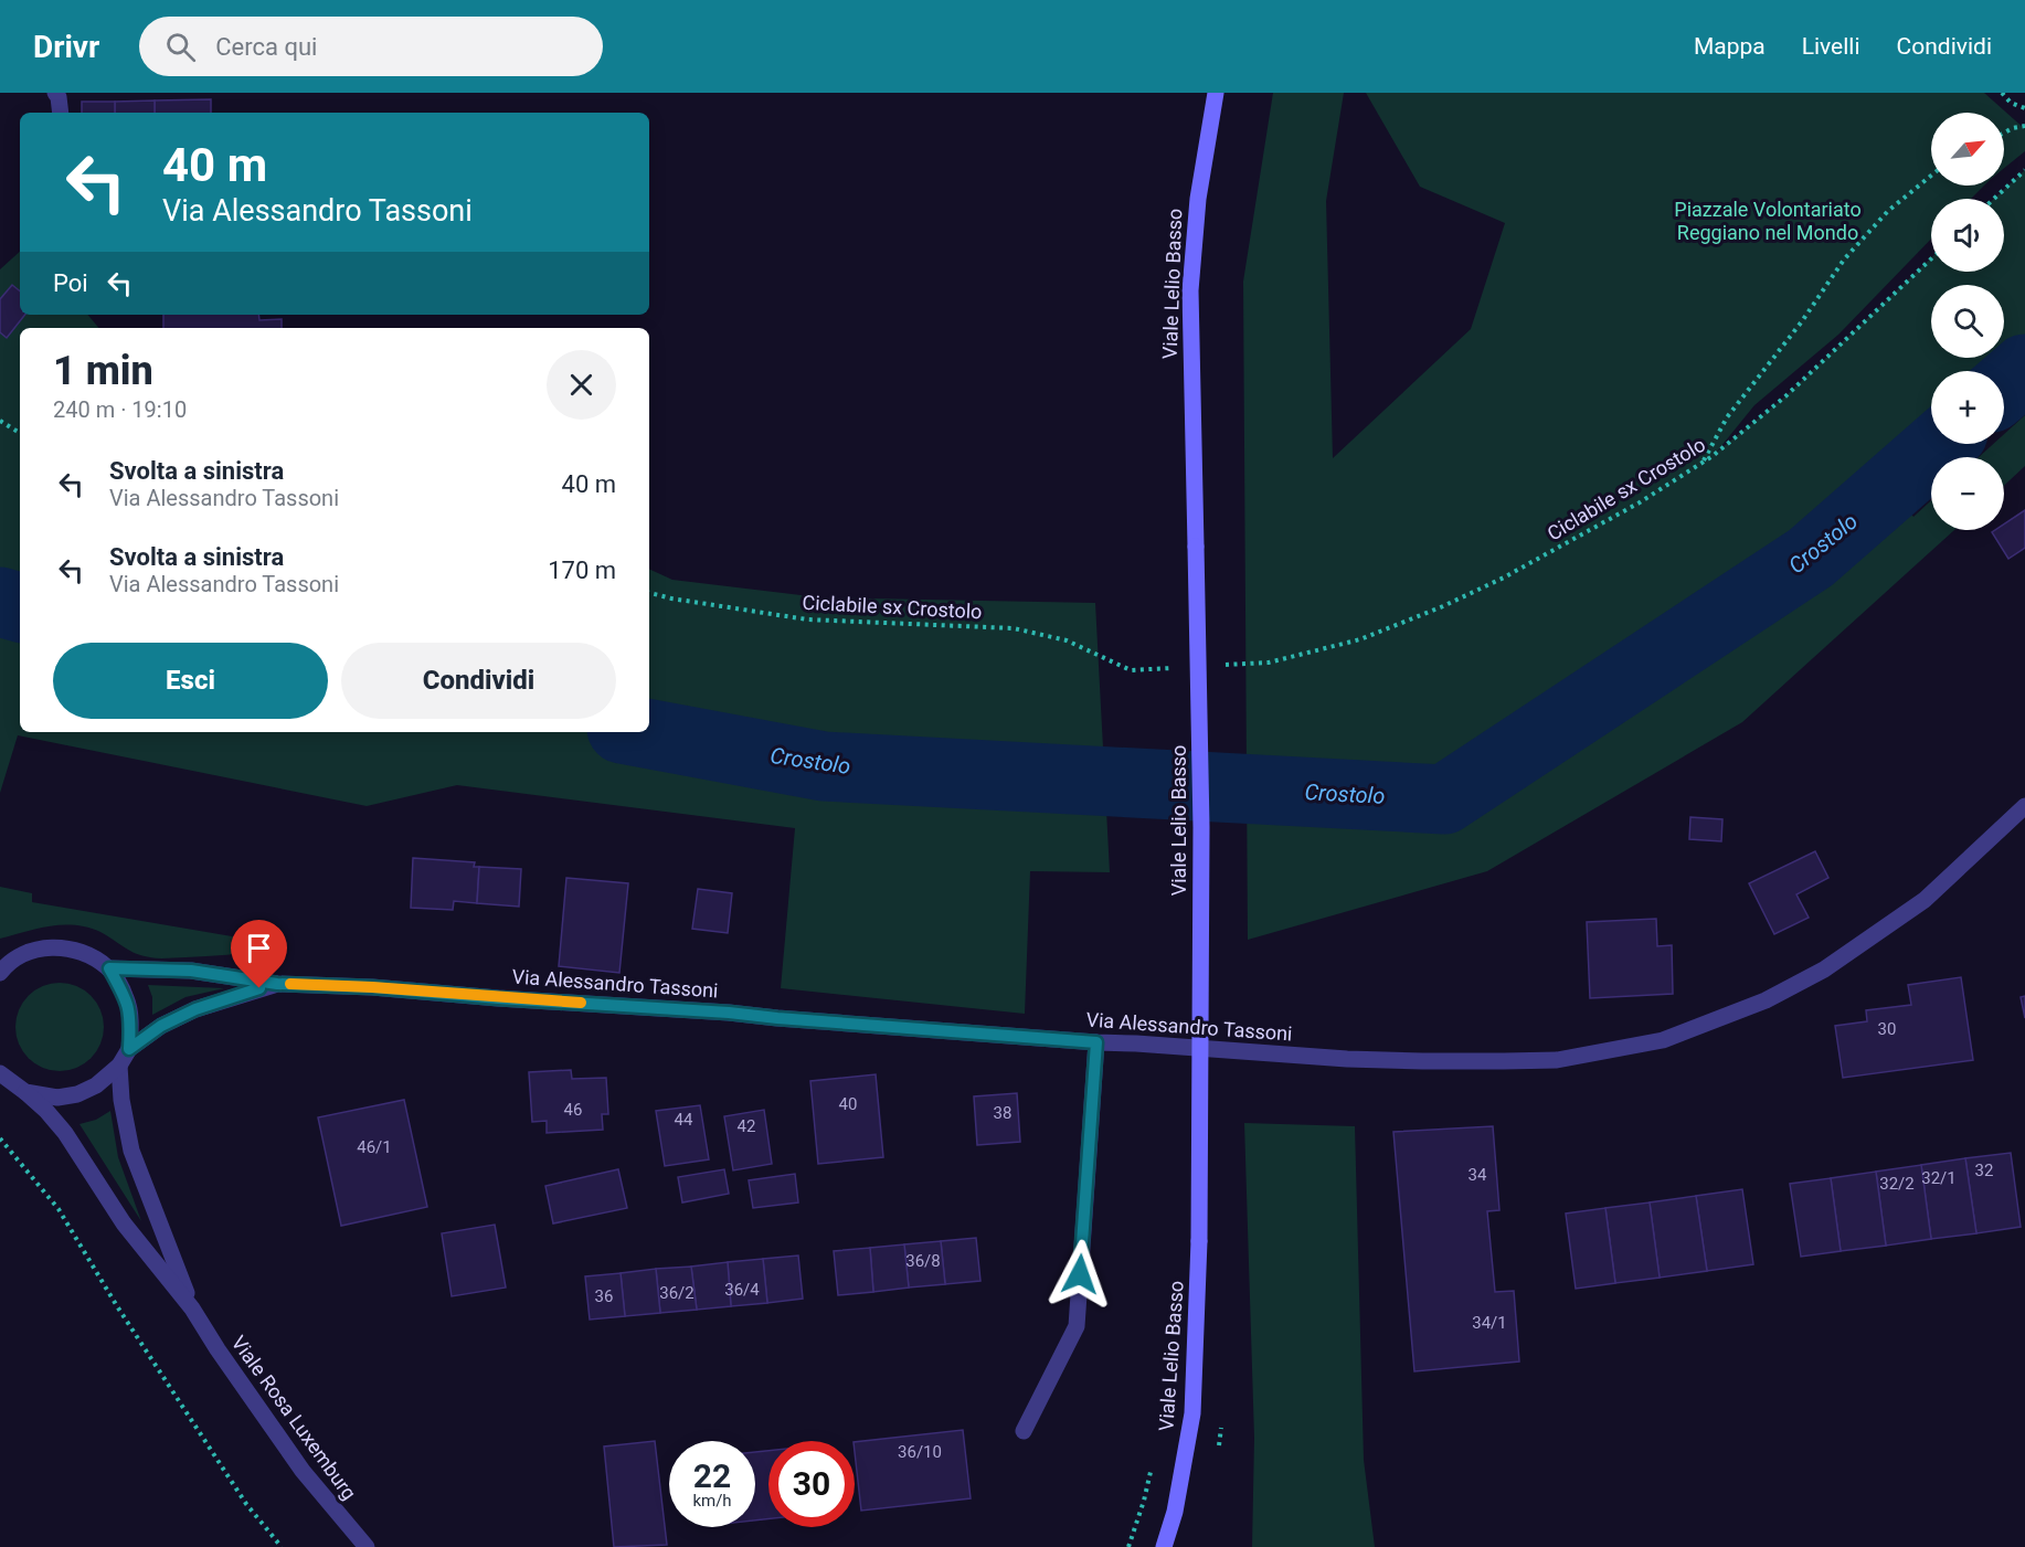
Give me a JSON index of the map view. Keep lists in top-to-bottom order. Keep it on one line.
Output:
{"streets":{"main road":["Viale Lelio Basso"],"street":["Via Alessandro Tassoni","Viale Rosa Luxemburg"],"path":["Ciclabile sx Crostolo"]},"crossings":[["Via Alessandro Tassoni","Viale Rosa Luxemburg"]],"water":["Crostolo"],"parks":["Piazzale Volontariato Reggiano nel Mondo"],"house_numbers":["30","40","46","38","44","42","46/1","32","34","32/1","32/2","36/8","36/4","36/2","36","34/1","36/10"],"north":"top right","page":{"header":"Drivr","search":"Cerca qui","nav":["Mappa","Livelli","Condividi"],"map_buttons":["+","−"],"turn":["40 m","Via Alessandro Tassoni"],"then":"Poi","heading":["1 min","240 m · 19:10"],"list":[{"name":"Svolta a sinistra","note":"Via Alessandro Tassoni","value":"40 m"},{"name":"Svolta a sinistra","note":"Via Alessandro Tassoni","value":"170 m"}],"buttons":["Esci","Condividi"],"speed":"22 km/h","limit":"30"}}
